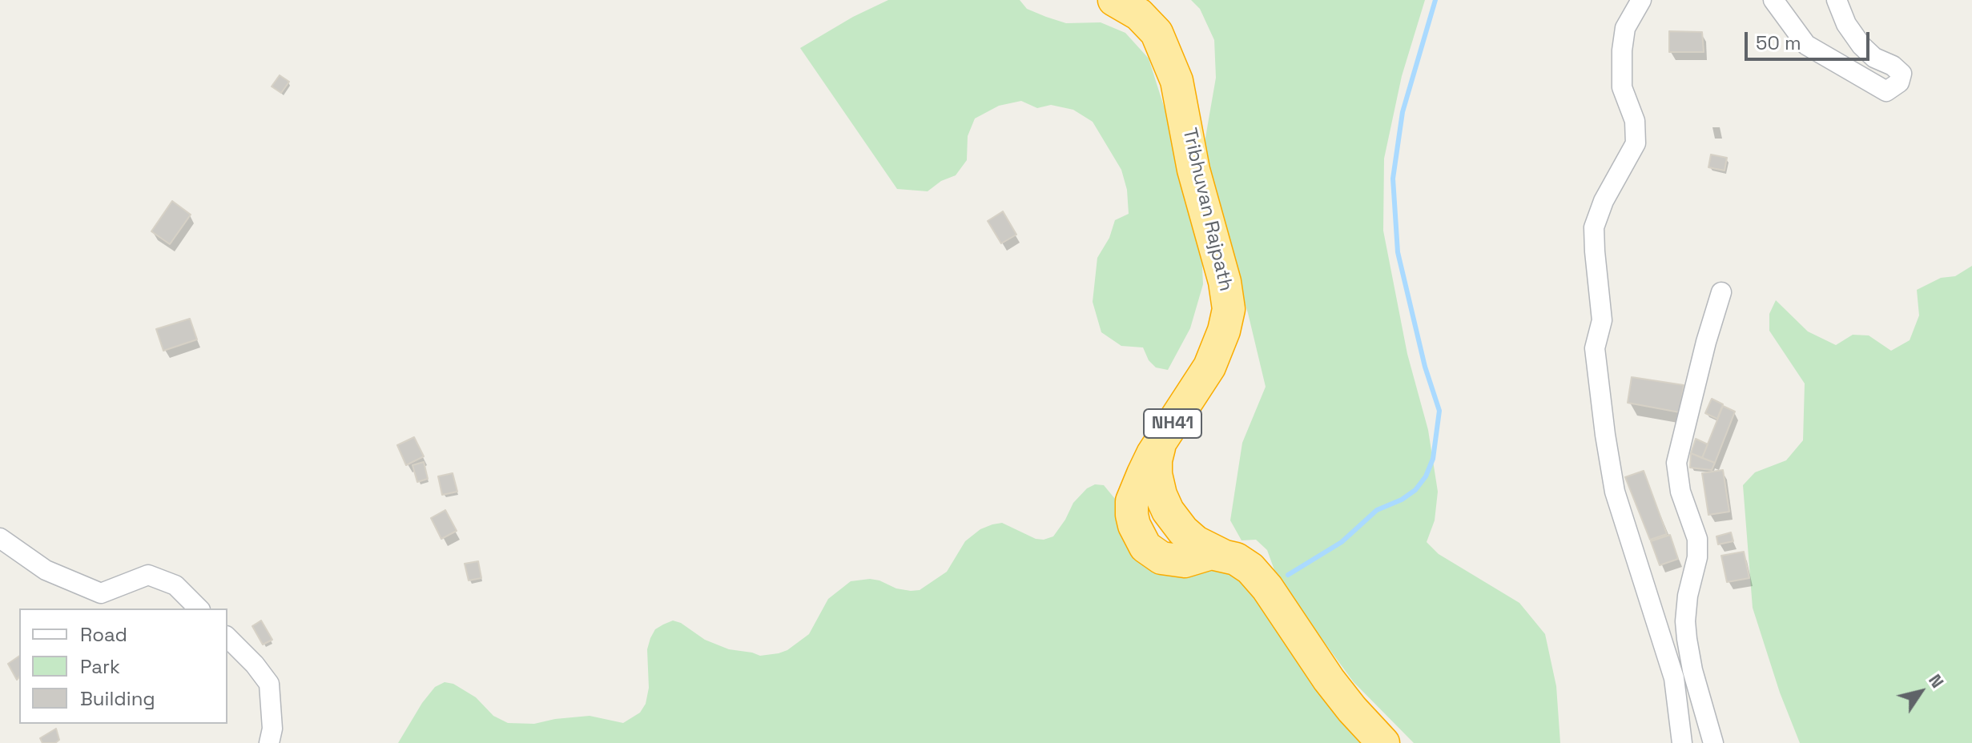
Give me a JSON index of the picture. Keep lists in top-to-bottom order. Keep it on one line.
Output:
{"streets":{"highway":["Tribhuvan Rajpath","NH41"]},"legend":["Road","Park","Building"],"scale_bar":"50 m","north":"top right"}
